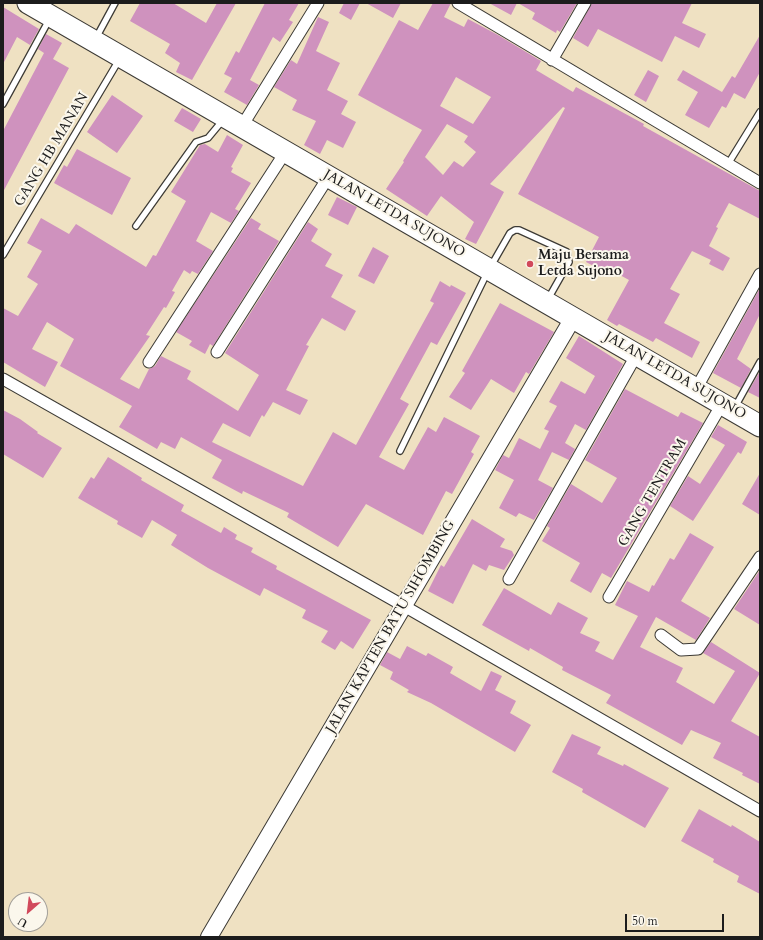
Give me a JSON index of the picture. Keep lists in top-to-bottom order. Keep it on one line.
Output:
{"streets":{"highway":["JALAN LETDA SUJONO"],"street":["GANG TENTRAM","JALAN KAPTEN BATU SIHOMBING"],"lane":["GANG HB MANAN"]},"crossings":[["GANG HB MANAN","JALAN LETDA SUJONO"],["JALAN LETDA SUJONO","GANG TENTRAM"],["JALAN LETDA SUJONO","JALAN KAPTEN BATU SIHOMBING"]],"places":["Maju Bersama Letda Sujono"],"scale_bar":"50 m","north":"bottom left"}
